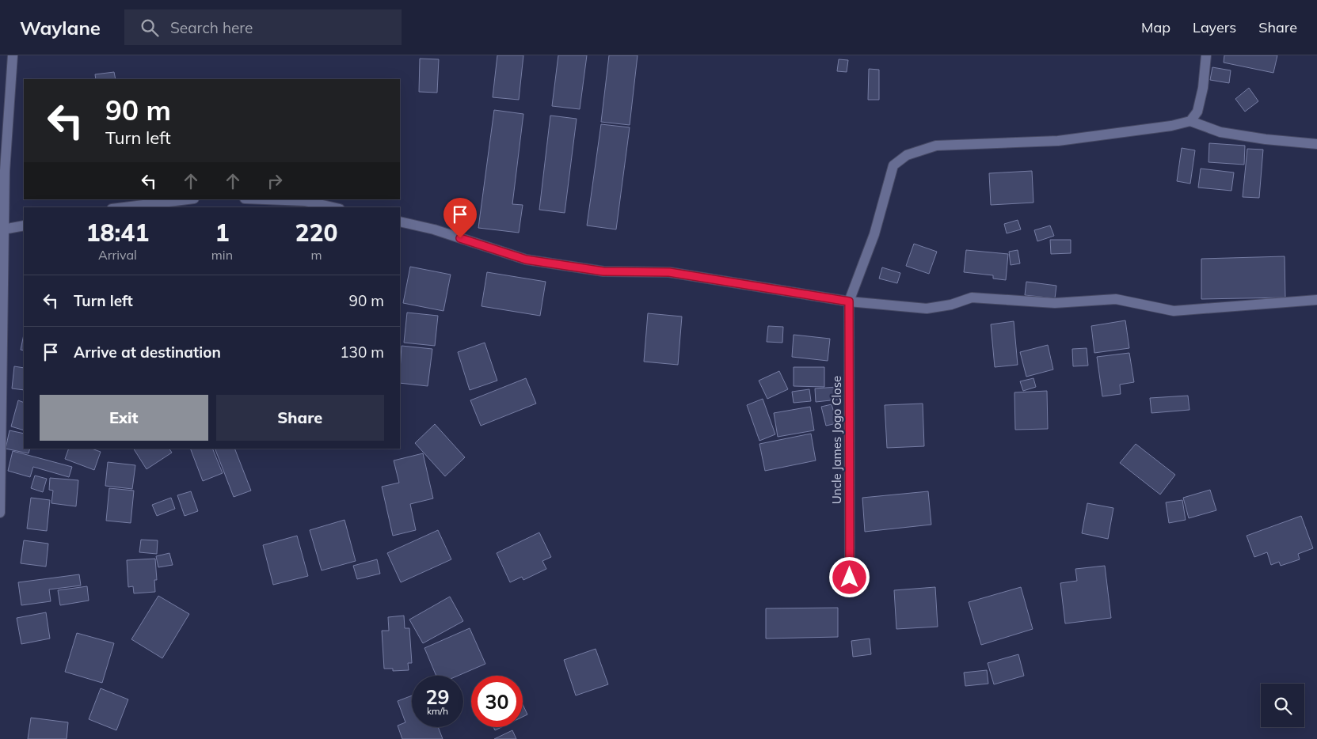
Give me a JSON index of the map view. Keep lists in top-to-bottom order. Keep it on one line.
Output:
{"streets":{"street":["Uncle James Jogo Close"]},"page":{"header":"Waylane","search":"Search here","nav":["Map","Layers","Share"],"turn":["90 m","Turn left"],"eta":["18:41","Arrival","1","min","220","m"],"list":[{"name":"Turn left","value":"90 m"},{"name":"Arrive at destination","value":"130 m"}],"buttons":["Exit","Share"],"speed":"29 km/h","limit":"30"}}
